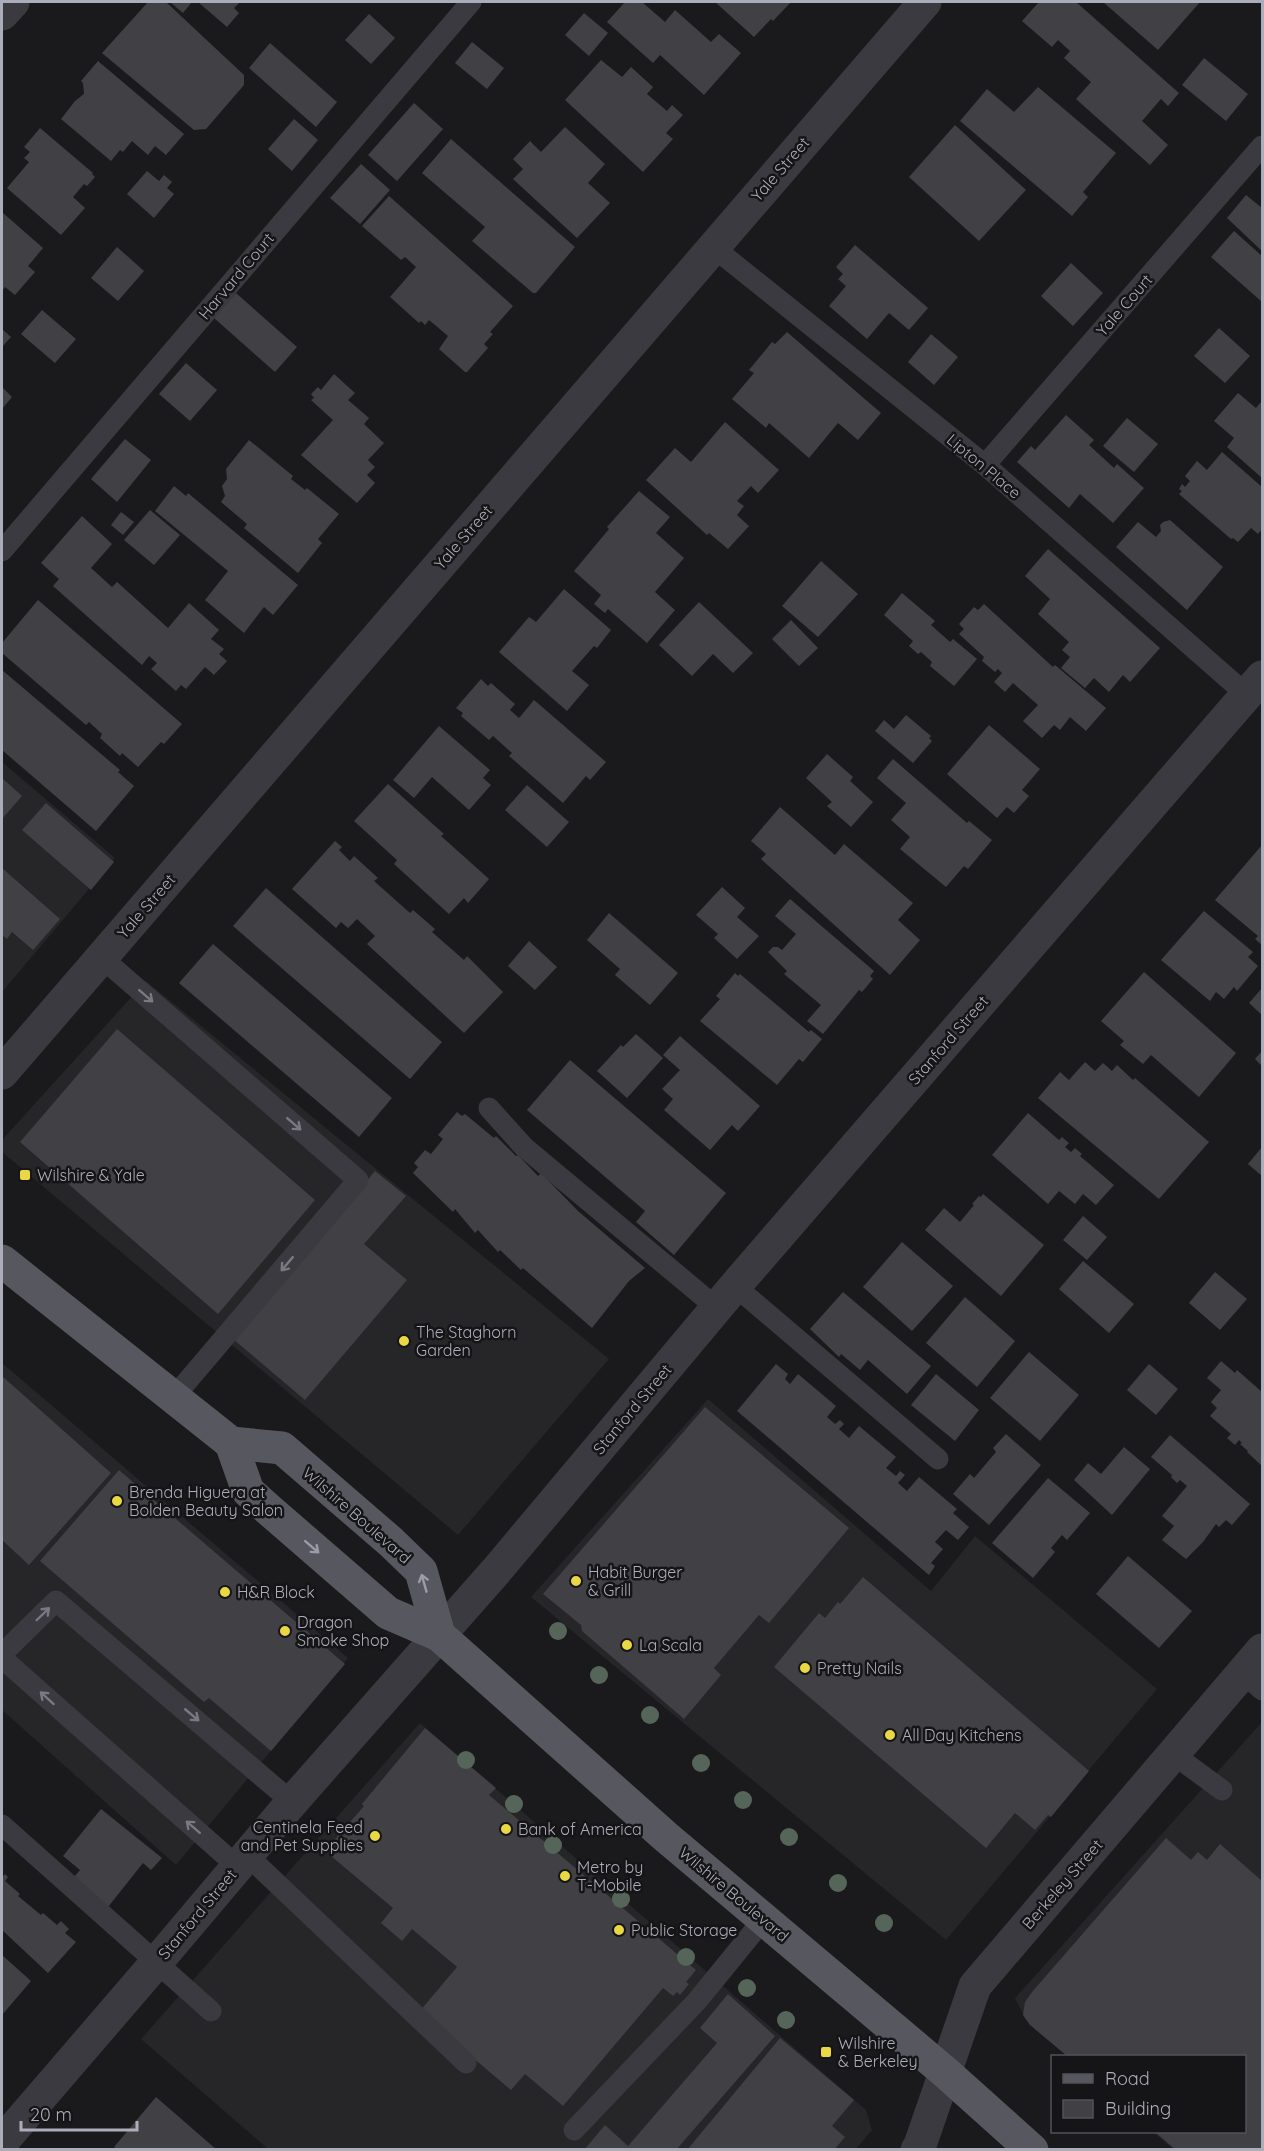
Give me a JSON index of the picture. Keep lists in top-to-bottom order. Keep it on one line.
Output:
{"streets":{"main road":["Wilshire Boulevard"],"street":["Yale Street","Stanford Street","Berkeley Street"],"lane":["Harvard Court","Yale Court","Lipton Place"]},"crossings":[["Yale Street","Lipton Place"],["Yale Court","Lipton Place"],["Lipton Place","Stanford Street"],["Stanford Street","Wilshire Boulevard"],["Wilshire Boulevard","Berkeley Street"]],"places":{"transit":["Wilshire & Yale","Wilshire & Berkeley"],"other":["The Staghorn Garden","Brenda Higuera at Bolden Beauty Salon","Habit Burger & Grill","H&R Block","Dragon Smoke Shop","La Scala","Pretty Nails","All Day Kitchens","Bank of America","Centinela Feed and Pet Supplies","Metro by T-Mobile","Public Storage"]},"legend":["Road","Building"],"scale_bar":"20 m"}
